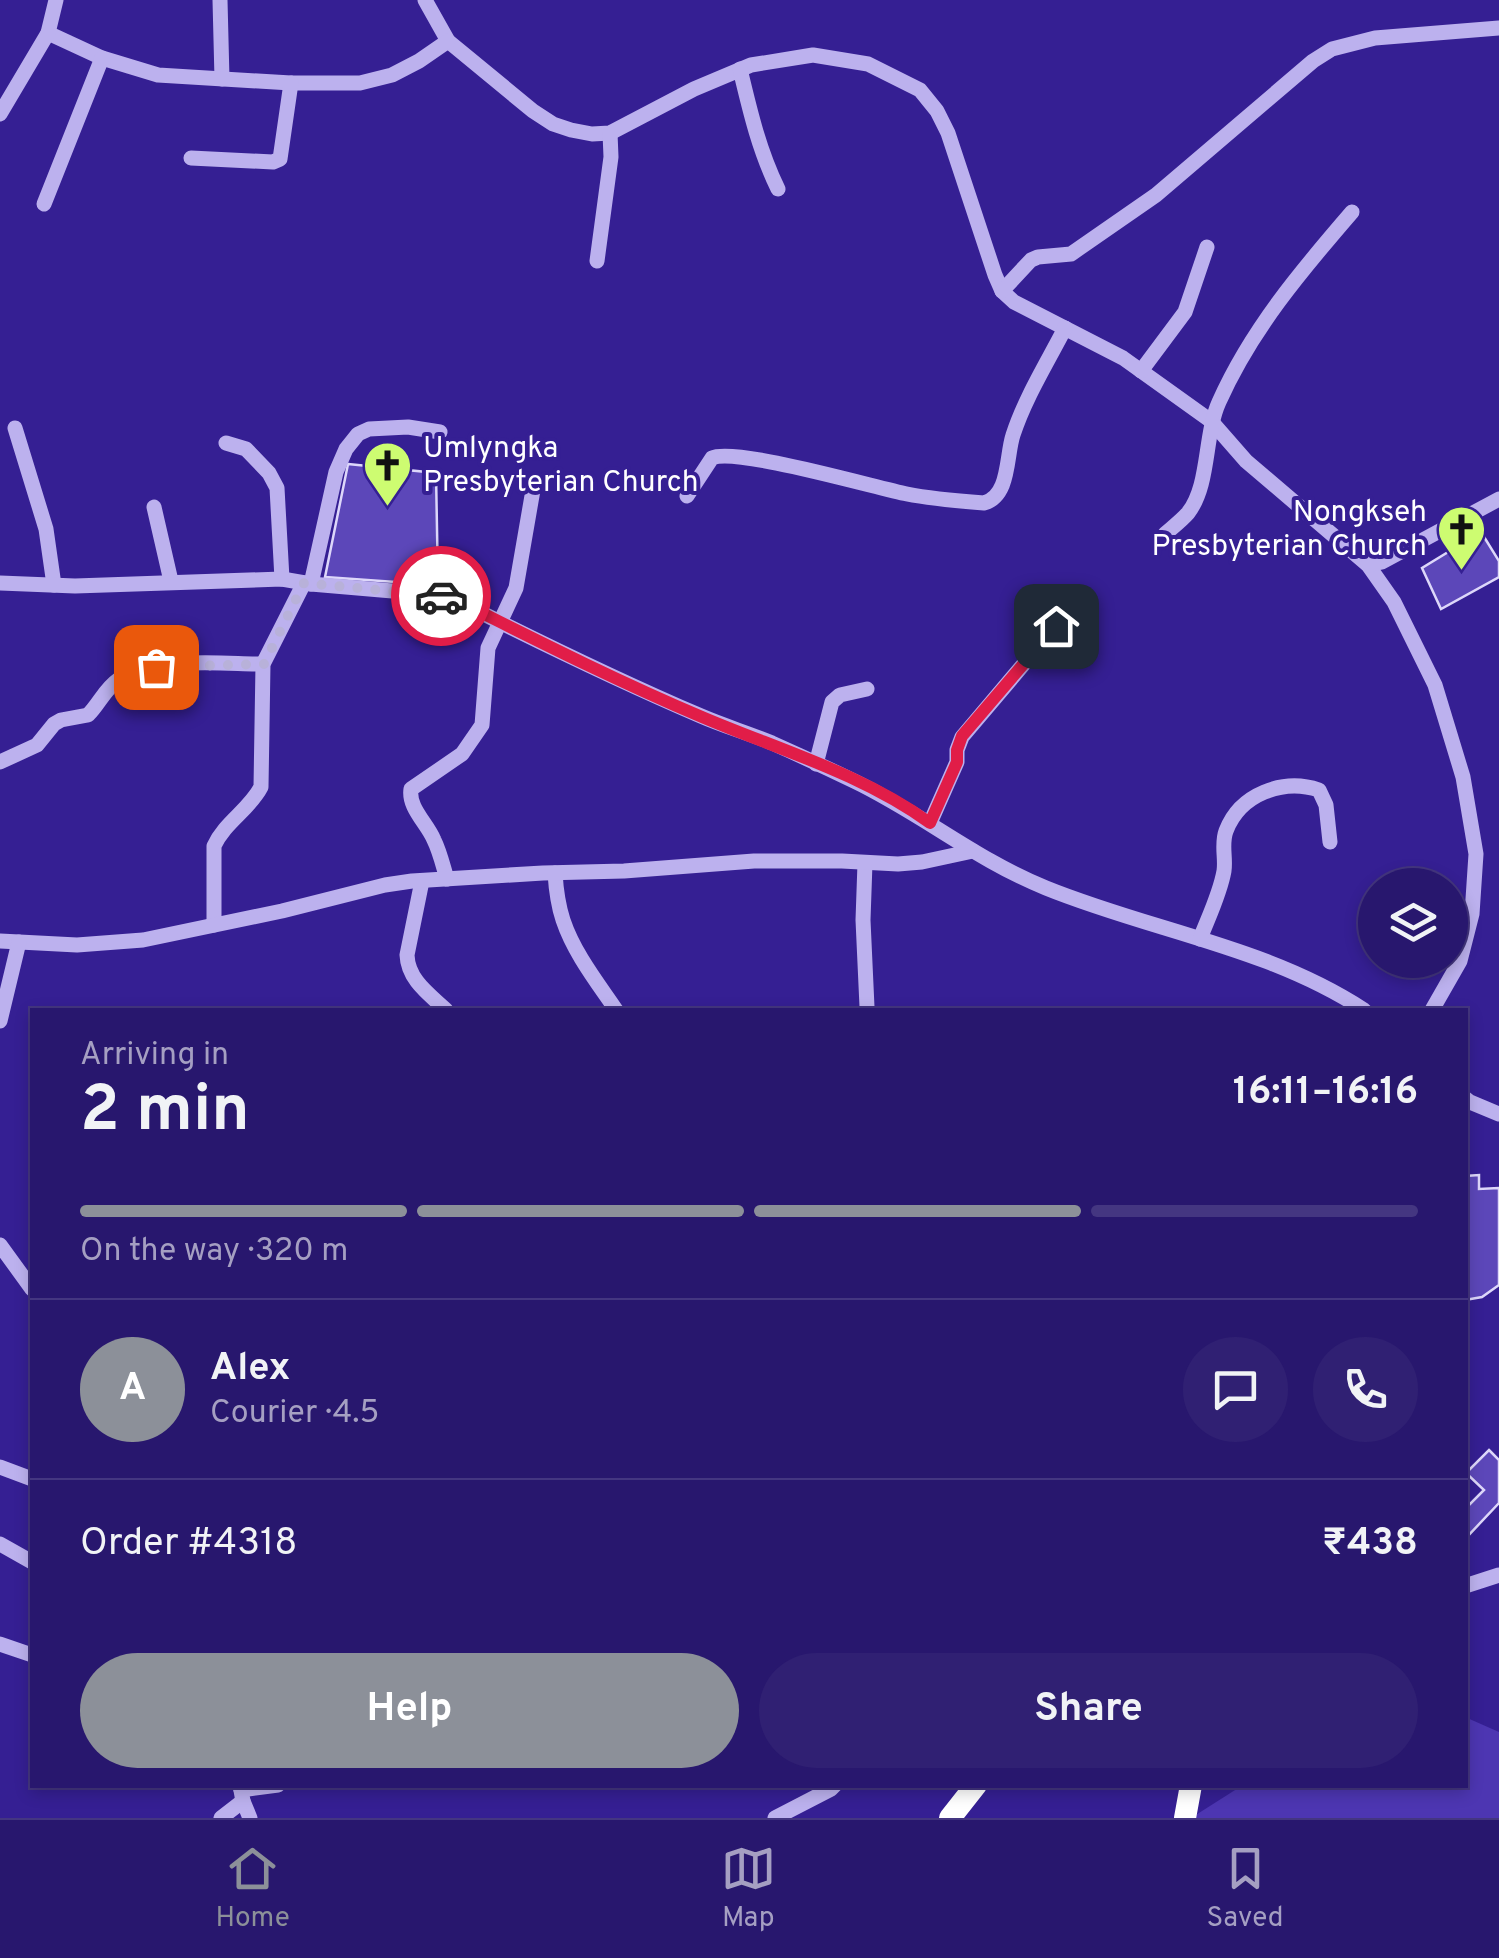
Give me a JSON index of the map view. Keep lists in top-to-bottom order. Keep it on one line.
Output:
{"places":{"church":["Umlyngka Presbyterian Church","Nongkseh Presbyterian Church"]},"page":{"heading":["2 min","Arriving in","16:11–16:16"],"panel":["Alex","Courier · 4.5","Order #4318","₹438"],"bar":"On the way · 320 m","round":"A","buttons":["Help","Share"],"tabs":["Home","Map","Saved"]}}
